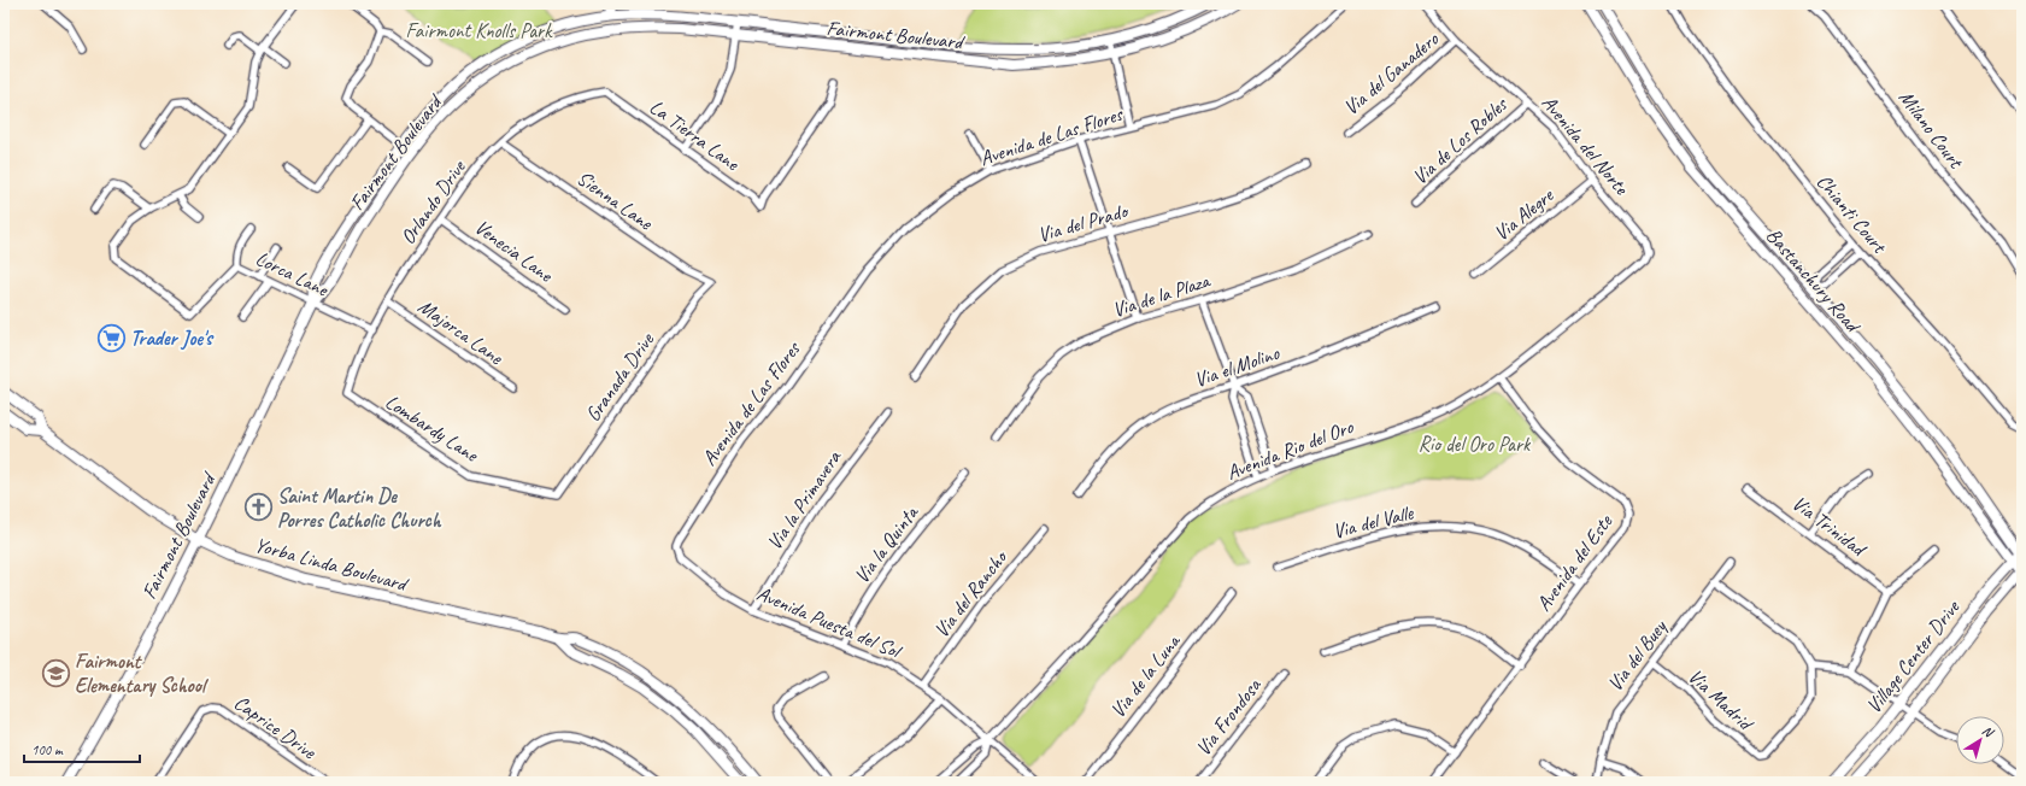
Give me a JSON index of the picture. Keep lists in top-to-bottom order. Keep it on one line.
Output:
{"streets":{"main road":["Fairmont Boulevard","Bastanchury Road","Yorba Linda Boulevard","Village Center Drive"],"street":["Via del Ganadero","Milano Court","La Tierra Lane","Avenida de Las Flores","Via de Los Robles","Avenida del Norte","Sienna Lane","Orlando Drive","Chianti Court","Via Alegre","Via del Prado","Venecia Lane","Lorca Lane","Via de la Plaza","Majorca Lane","Via el Molino","Granada Drive","Lombardy Lane","Avenida Rio del Oro","Via la Primavera","Via del Valle","Via Trinidad","Via la Quinta","Avenida del Este","Via del Rancho","Avenida Puesta del Sol","Via del Buey","Via de la Luna","Via Madrid","Via Frondosa","Caprice Drive"]},"crossings":[["Fairmont Boulevard","Lorca Lane"],["Fairmont Boulevard","Yorba Linda Boulevard"],["Via del Ganadero","Avenida del Norte"],["La Tierra Lane","Orlando Drive"],["Avenida de Las Flores","Avenida Puesta del Sol"],["Via de Los Robles","Avenida del Norte"],["Avenida del Norte","Via Alegre"],["Avenida del Norte","Avenida Rio del Oro"],["Sienna Lane","Orlando Drive"],["Sienna Lane","Granada Drive"],["Orlando Drive","Venecia Lane"],["Orlando Drive","Lorca Lane"],["Orlando Drive","Majorca Lane"],["Orlando Drive","Lombardy Lane"],["Bastanchury Road","Village Center Drive"],["Granada Drive","Lombardy Lane"],["Avenida Rio del Oro","Avenida del Este"],["Avenida Rio del Oro","Avenida Puesta del Sol"],["Via la Primavera","Avenida Puesta del Sol"],["Via del Valle","Avenida del Este"],["Via la Quinta","Avenida Puesta del Sol"],["Via del Rancho","Avenida Puesta del Sol"],["Via del Buey","Via Madrid"]],"parks":["Fairmont Knolls Park","Rio del Oro Park"],"places":{"supermarket":["Trader Joe's"],"church":["Saint Martin De Porres Catholic Church"],"school or university":["Fairmont Elementary School"]},"scale_bar":"100 m","north":"top right"}
